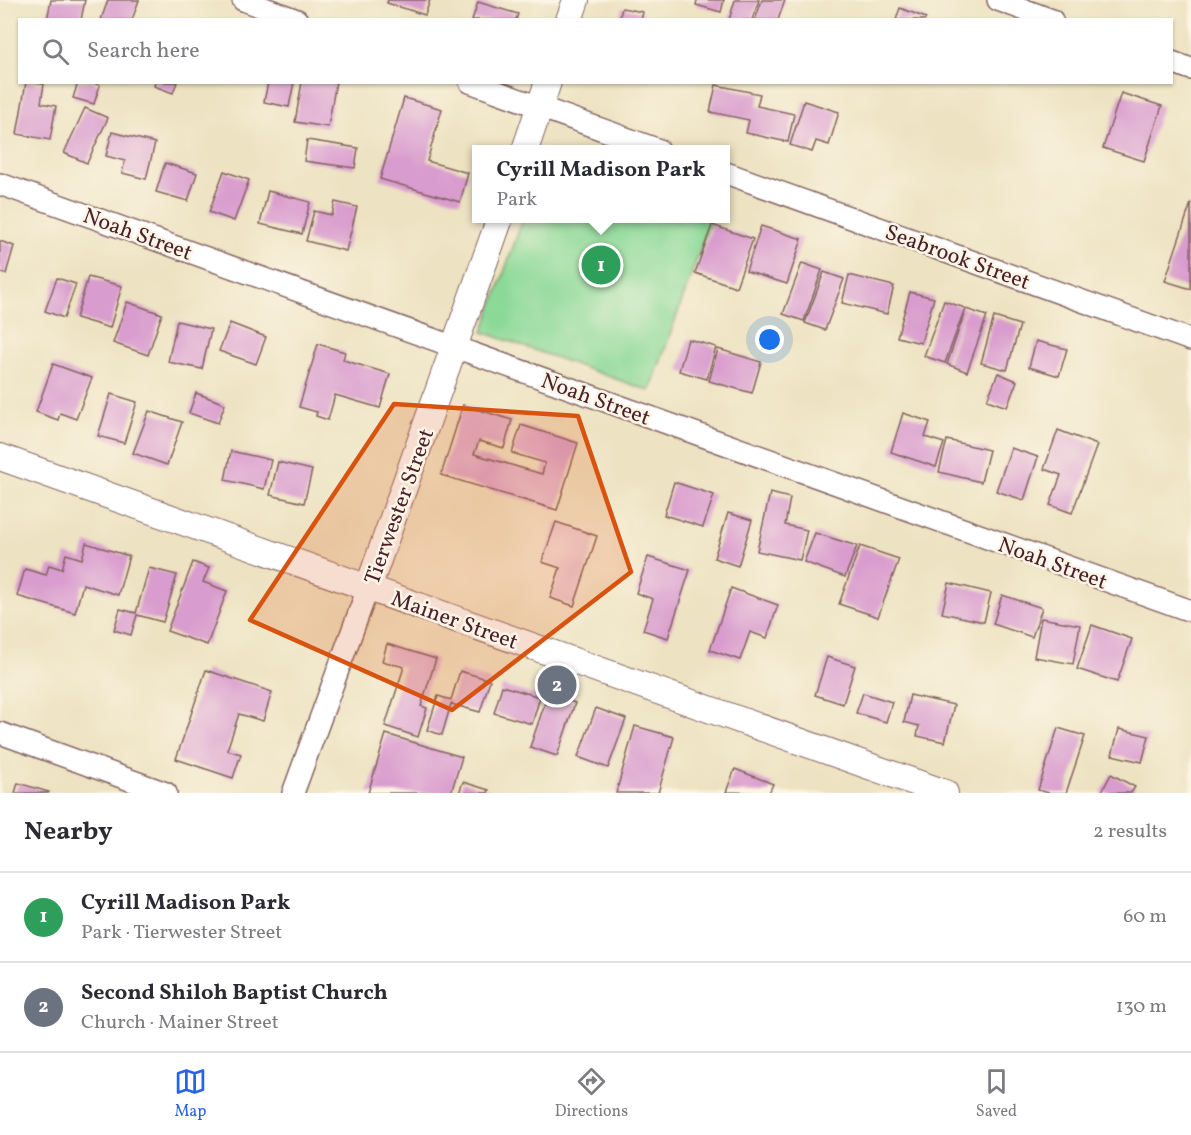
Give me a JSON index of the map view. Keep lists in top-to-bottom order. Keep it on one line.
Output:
{"streets":{"street":["Noah Street","Seabrook Street","Tierwester Street","Mainer Street"]},"crossings":[["Noah Street","Tierwester Street"],["Tierwester Street","Mainer Street"]],"page":{"search":"Search here","popup":["Cyrill Madison Park","Park"],"pins":["1","2"],"heading":["Nearby","2 results"],"list":[{"mark":"1","name":"Cyrill Madison Park","note":"Park · Tierwester Street","value":"60 m"},{"mark":"2","name":"Second Shiloh Baptist Church","note":"Church · Mainer Street","value":"130 m"}],"nav":["Map","Directions","Saved"]}}
